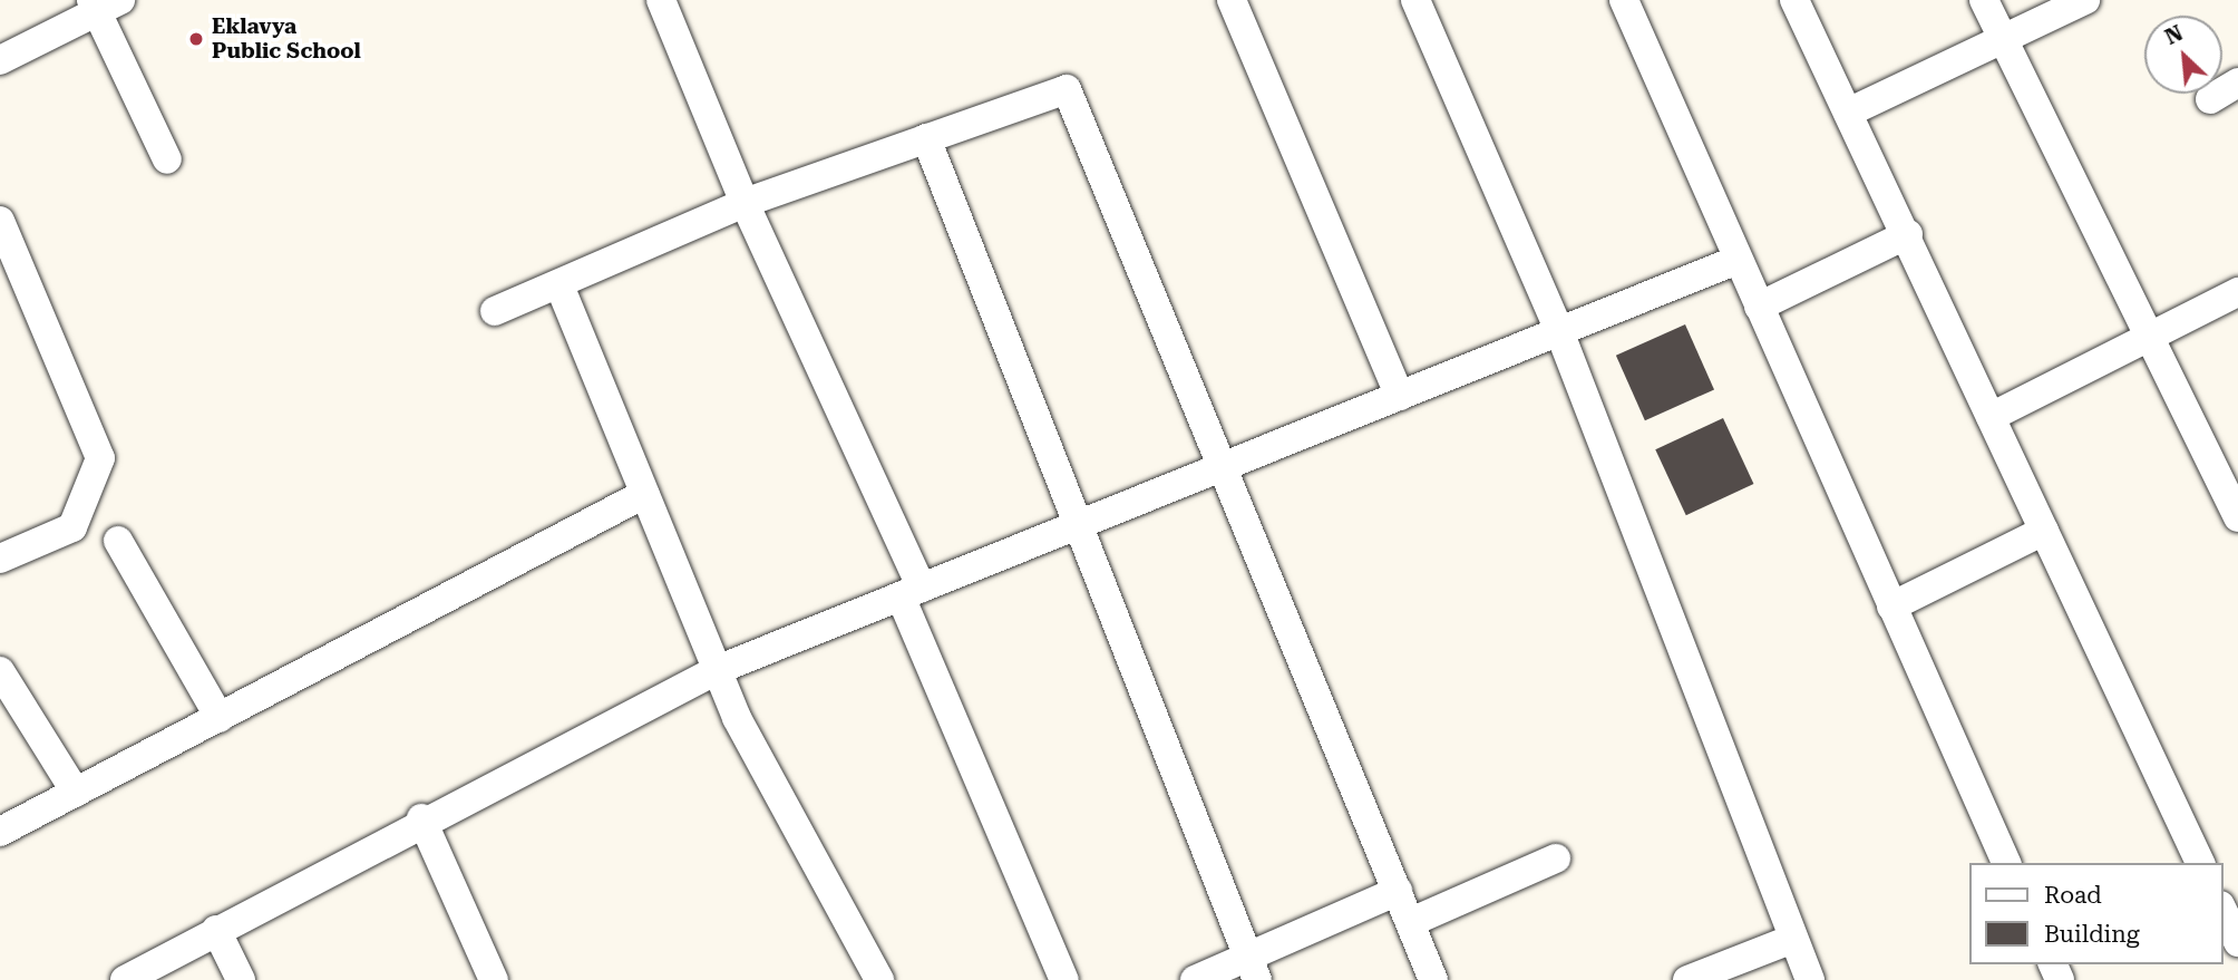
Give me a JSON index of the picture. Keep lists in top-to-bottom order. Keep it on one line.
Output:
{"places":["Eklavya Public School"],"legend":["Road","Building"],"north":"top left"}
